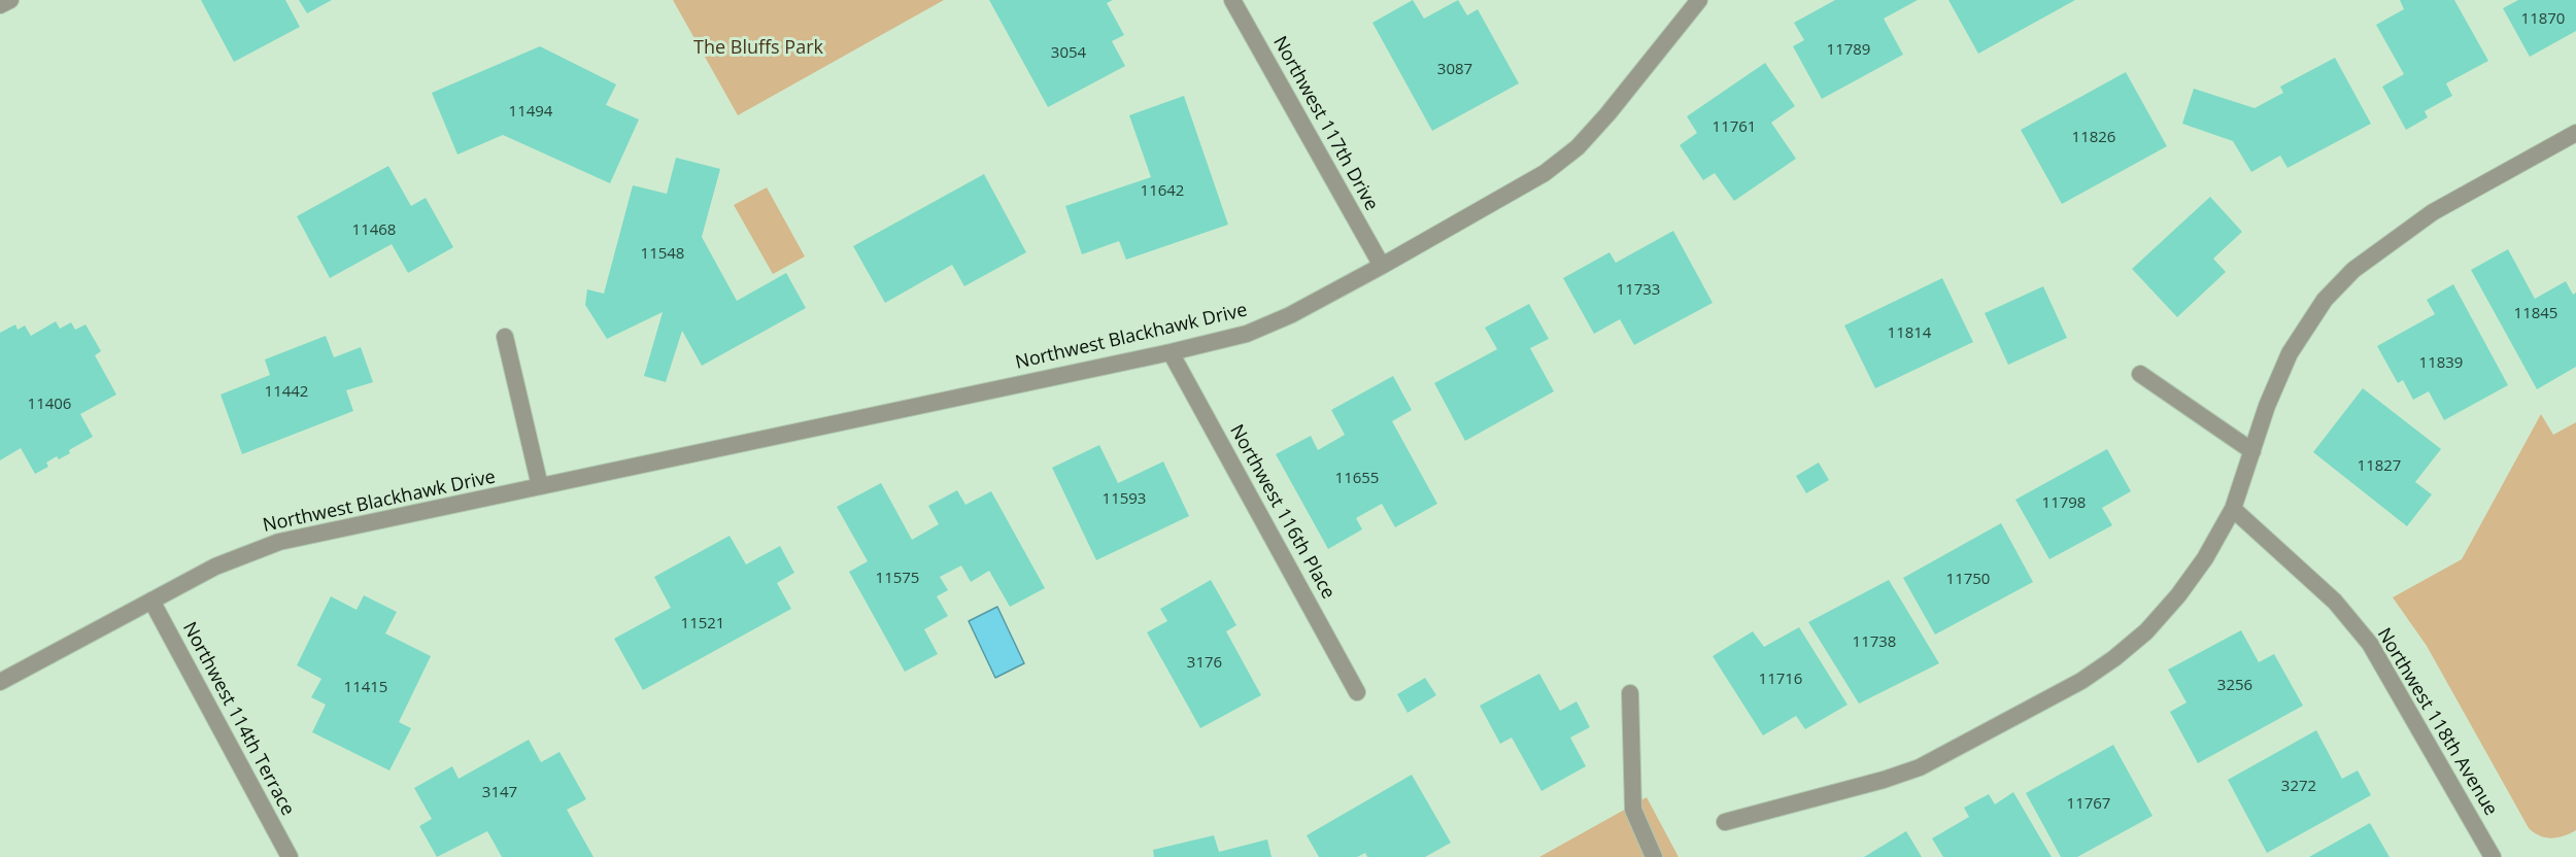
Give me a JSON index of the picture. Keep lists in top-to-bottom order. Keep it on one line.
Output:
{"streets":{"street":["Northwest 117th Drive","Northwest Blackhawk Drive","Northwest 116th Place","Northwest 114th Terrace","Northwest 118th Avenue"]},"crossings":[["Northwest 117th Drive","Northwest Blackhawk Drive"],["Northwest Blackhawk Drive","Northwest 116th Place"],["Northwest Blackhawk Drive","Northwest 114th Terrace"]],"parks":["The Bluffs Park"],"house_numbers":["11870","11789","3054","3087","11494","11761","11826","11642","11468","11548","11733","11845","11814","11839","11442","11406","11827","11655","11593","11798","11575","11750","11521","11738","3176","11716","3256","11415","3272","3147","11767"]}
